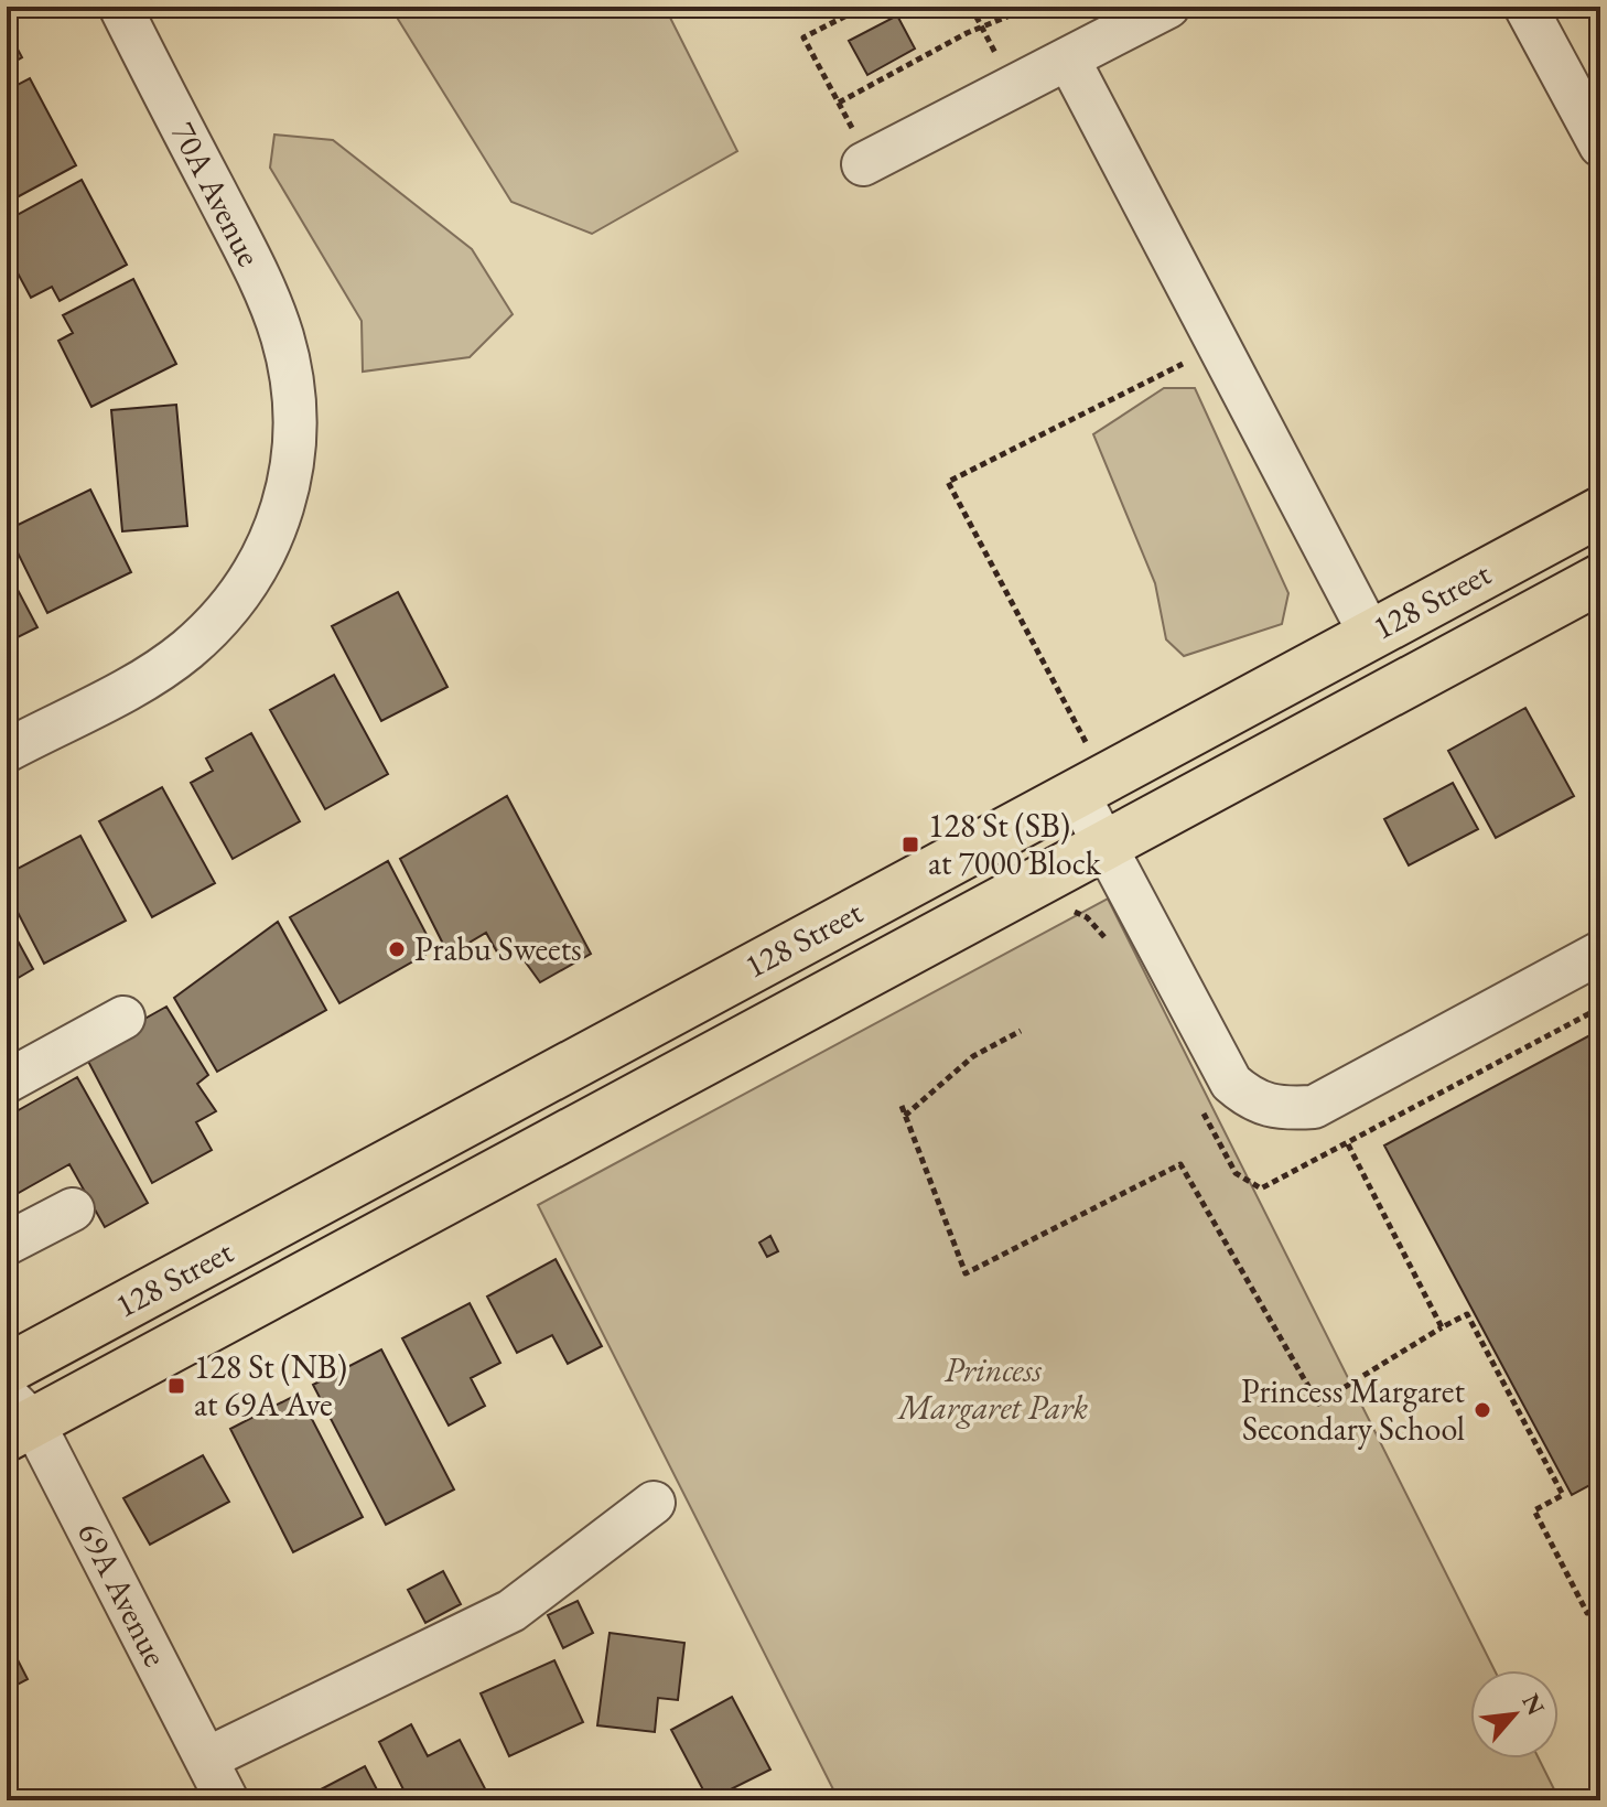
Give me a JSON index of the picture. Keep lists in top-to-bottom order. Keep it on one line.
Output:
{"streets":{"main road":["128 Street"],"street":["70A Avenue","69A Avenue"]},"crossings":[["128 Street","69A Avenue"]],"parks":["Princess Margaret Park"],"places":{"transit":["128 St (SB) at 7000 Block","128 St (NB) at 69A Ave"],"other":["Prabu Sweets","Princess Margaret Secondary School"]},"north":"top right"}
